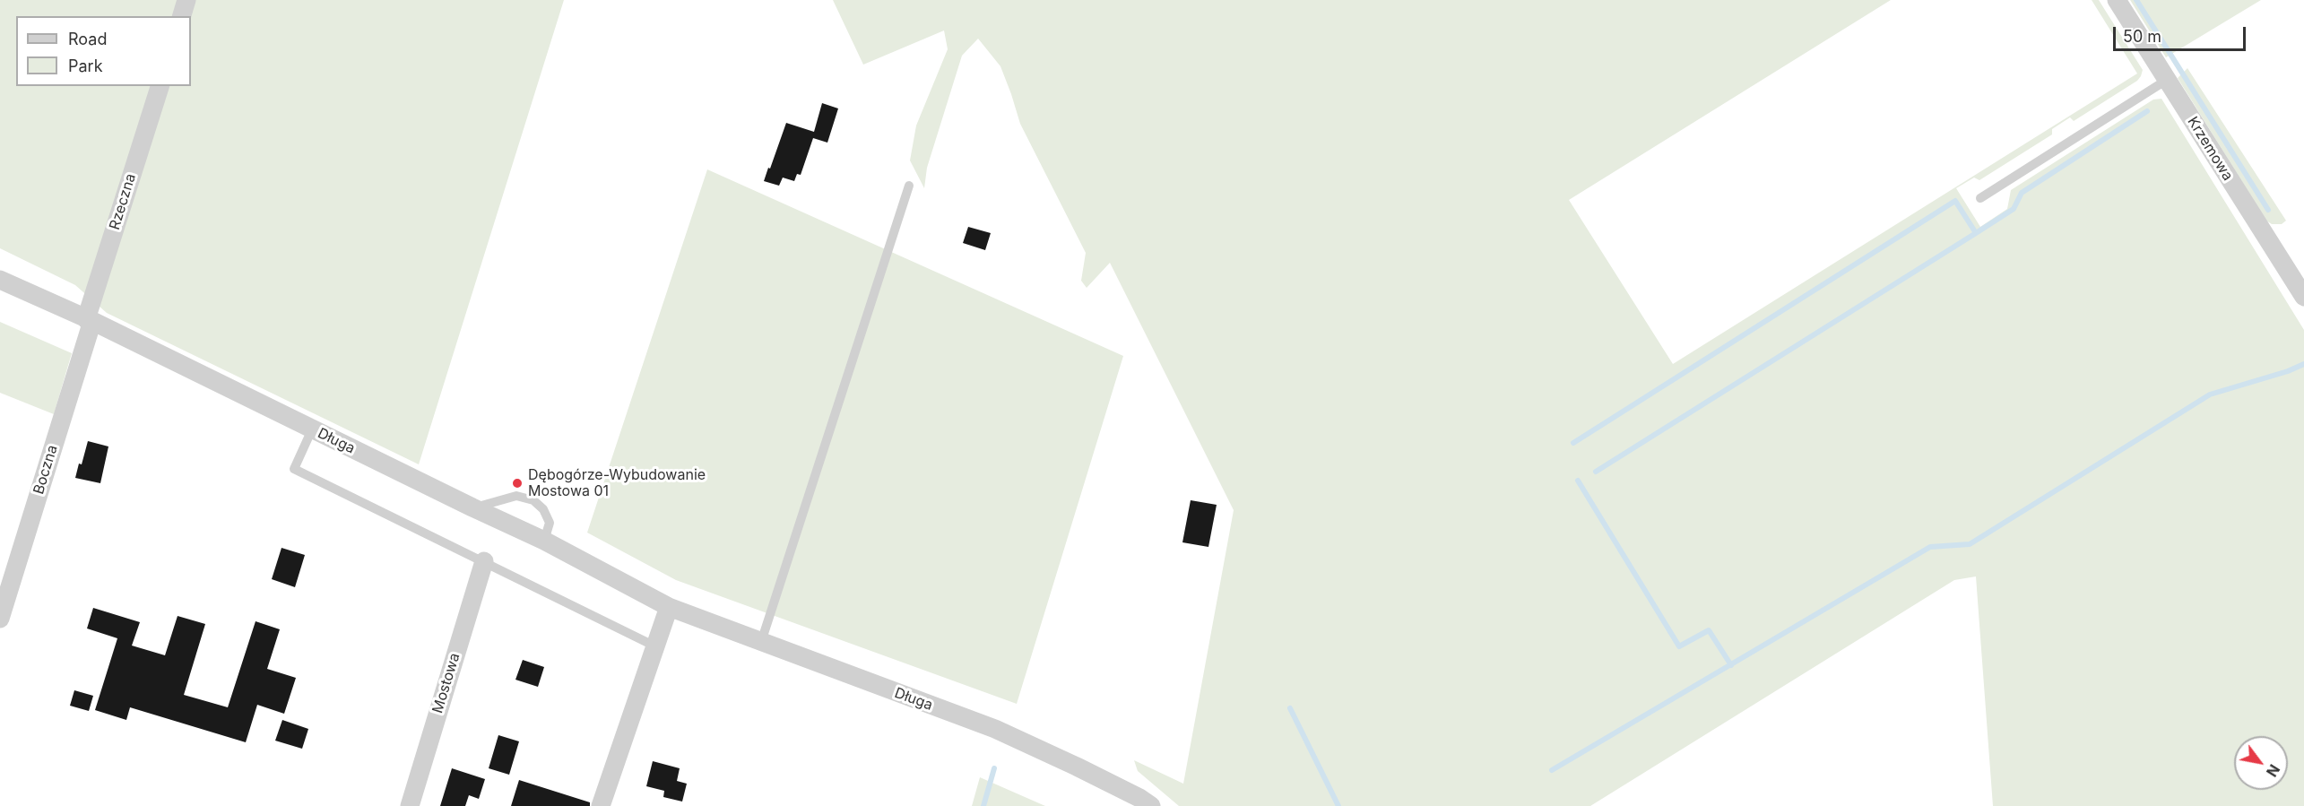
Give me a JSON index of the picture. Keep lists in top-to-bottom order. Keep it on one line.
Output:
{"streets":{"street":["Krzemowa","Rzeczna","Długa","Boczna","Mostowa"]},"crossings":[["Rzeczna","Długa"],["Rzeczna","Boczna"],["Długa","Boczna"]],"places":["Dębogórze-Wybudowanie Mostowa 01"],"legend":["Road","Park"],"scale_bar":"50 m","north":"bottom right"}
